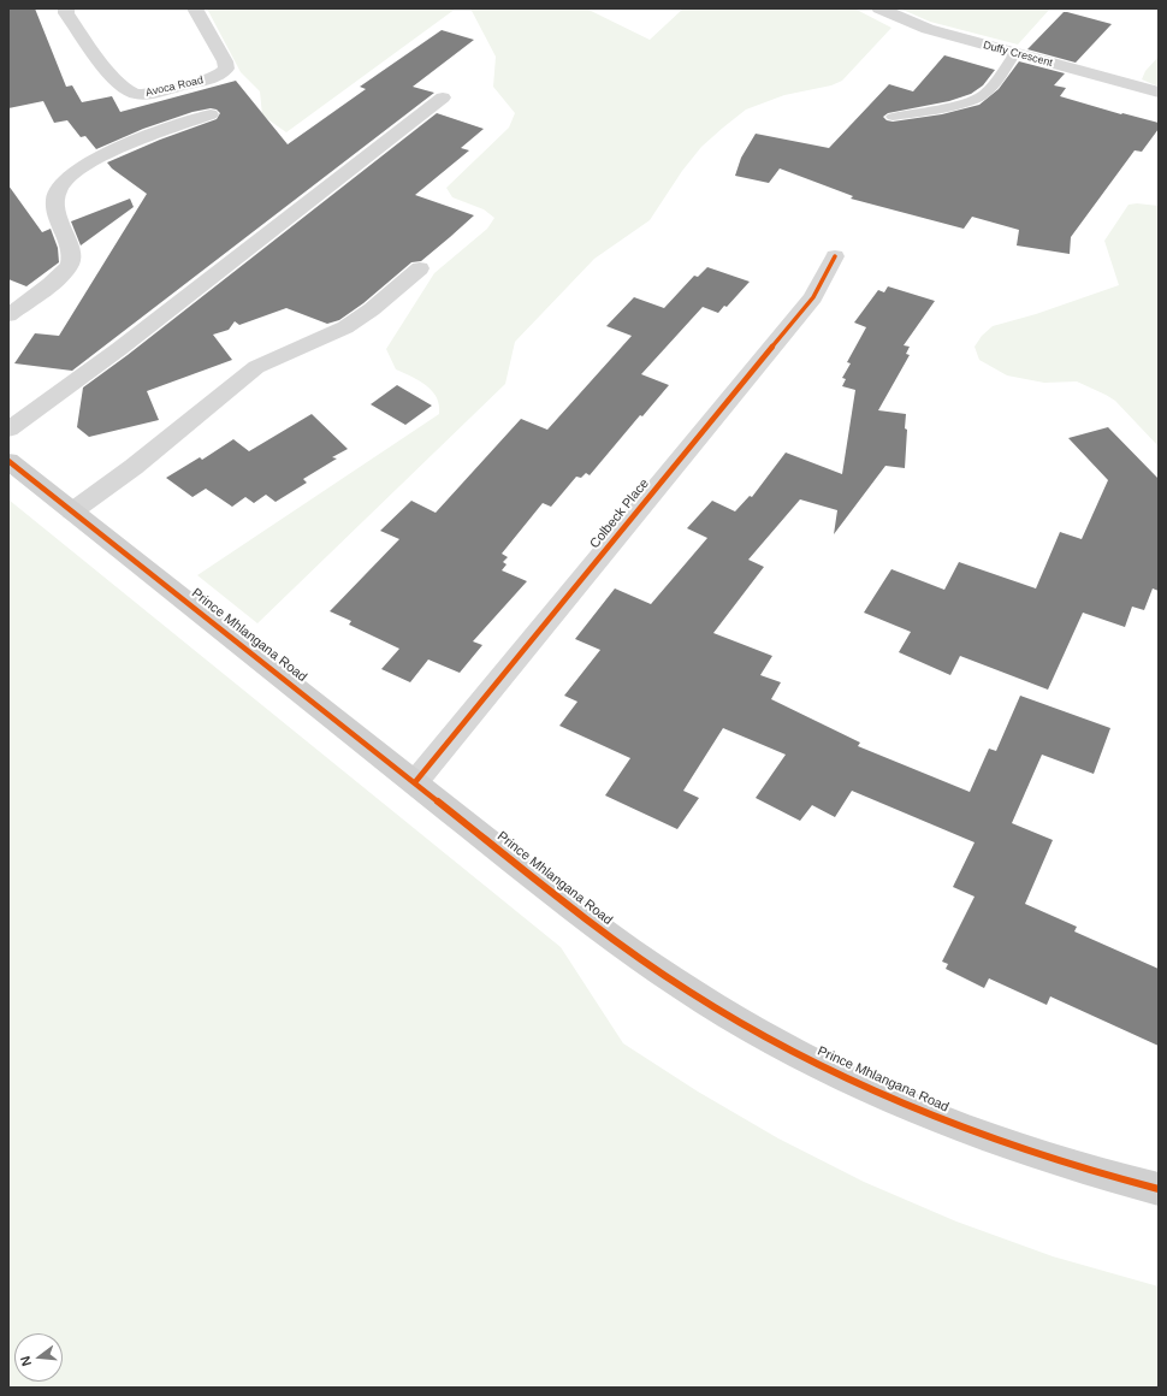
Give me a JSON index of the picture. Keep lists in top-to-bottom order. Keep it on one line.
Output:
{"streets":{"street":["Duffy Crescent","Avoca Road","Colbeck Place","Prince Mhlangana Road"]},"crossings":[["Colbeck Place","Prince Mhlangana Road"]],"north":"left"}
